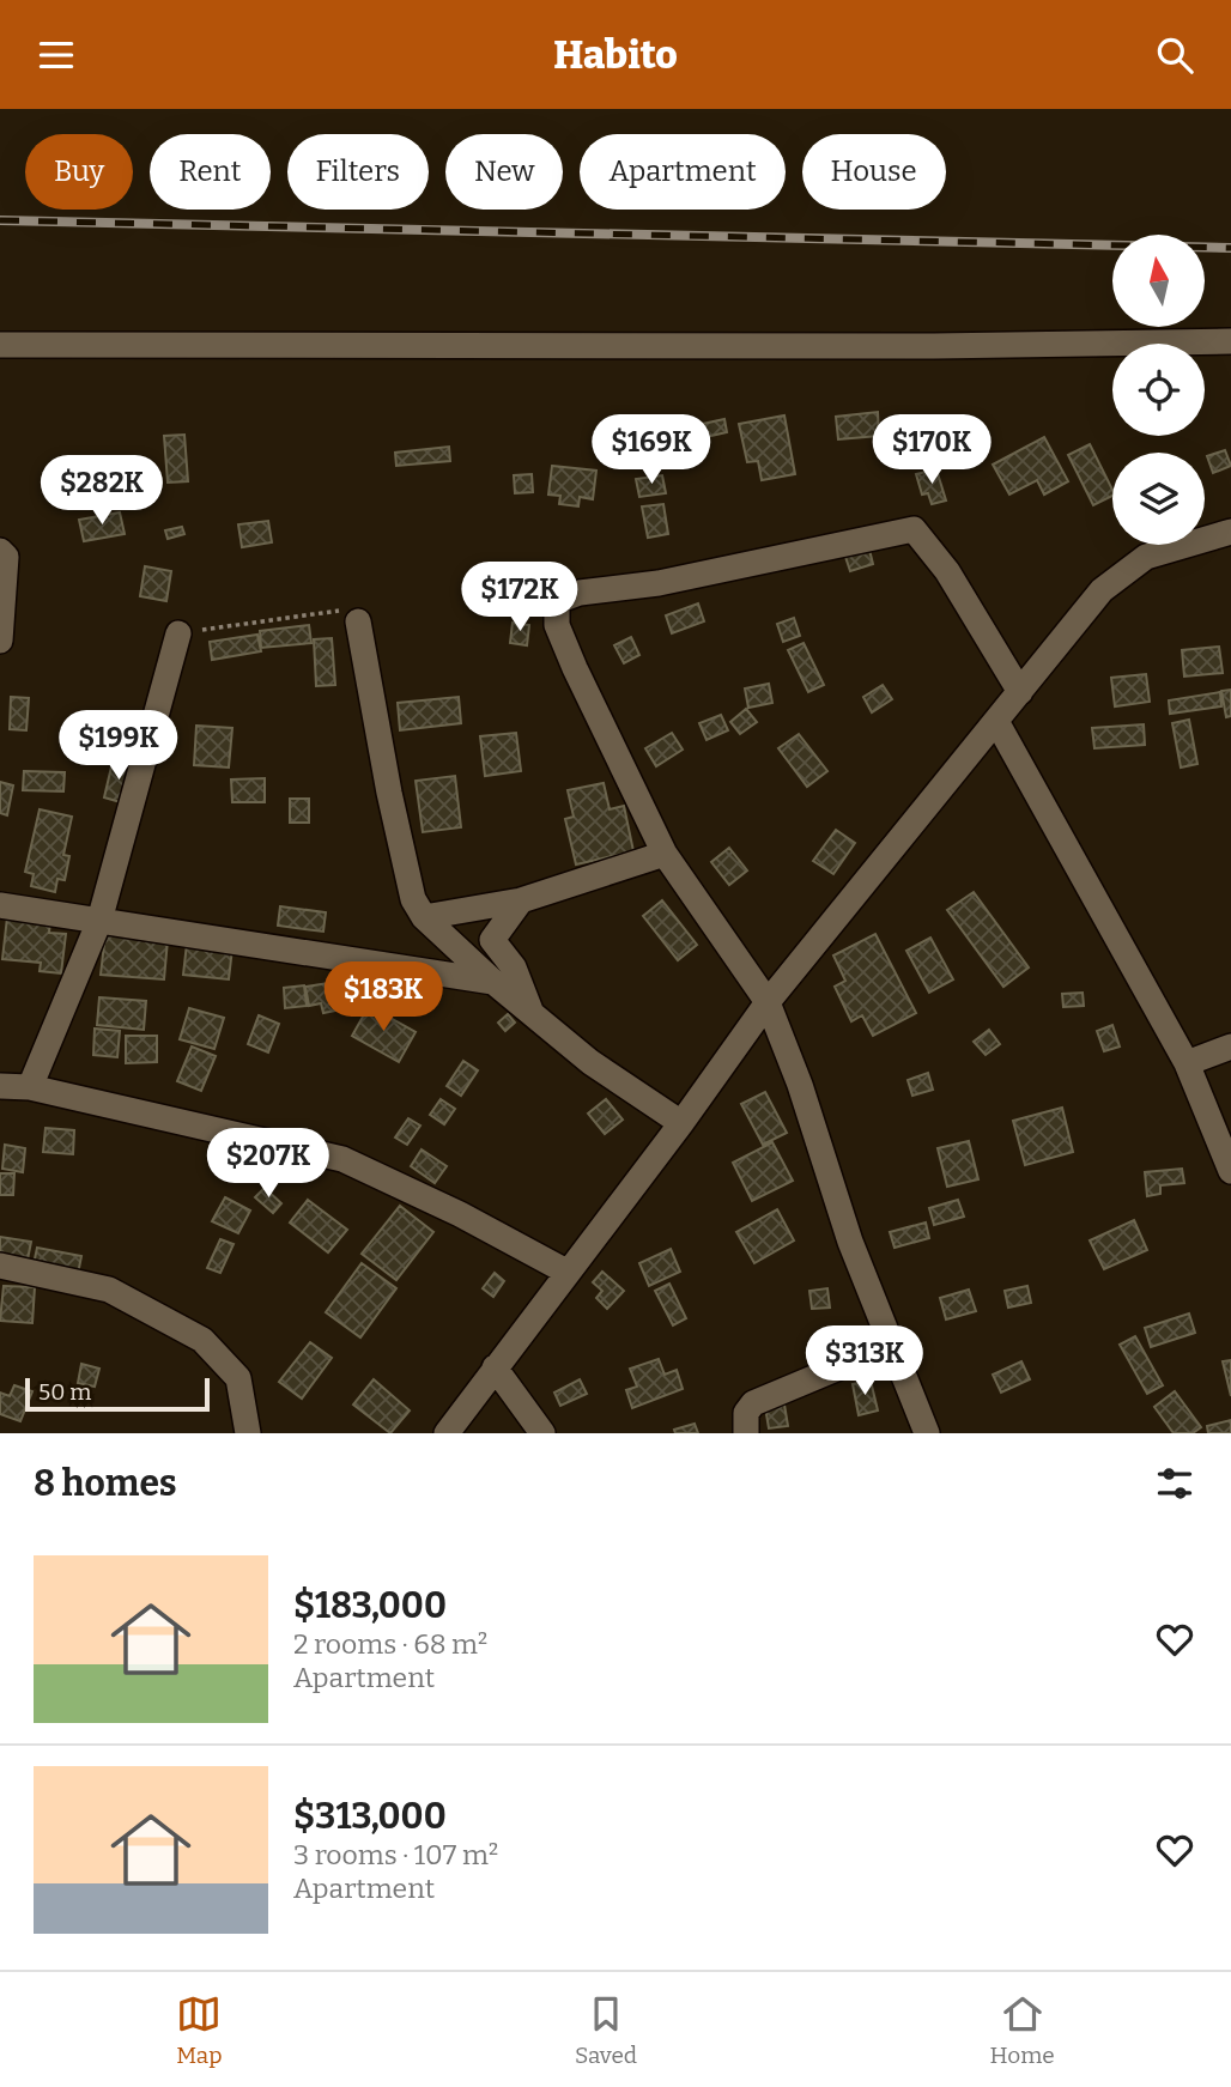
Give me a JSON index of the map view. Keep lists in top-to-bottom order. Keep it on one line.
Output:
{"scale_bar":"50 m","north":"top","page":{"header":"Habito","chip":["Buy","Rent","Filters","New","Apartment","House"],"price":["$169K","$170K","$282K","$172K","$199K","$183K","$207K","$313K"],"scale":"50 m","heading":"8 homes","list":[{"name":"$183,000","note":"2 rooms · 68 m² · Apartment"},{"name":"$313,000","note":"3 rooms · 107 m² · Apartment"}],"tabs":["Map","Saved","Home"]}}
